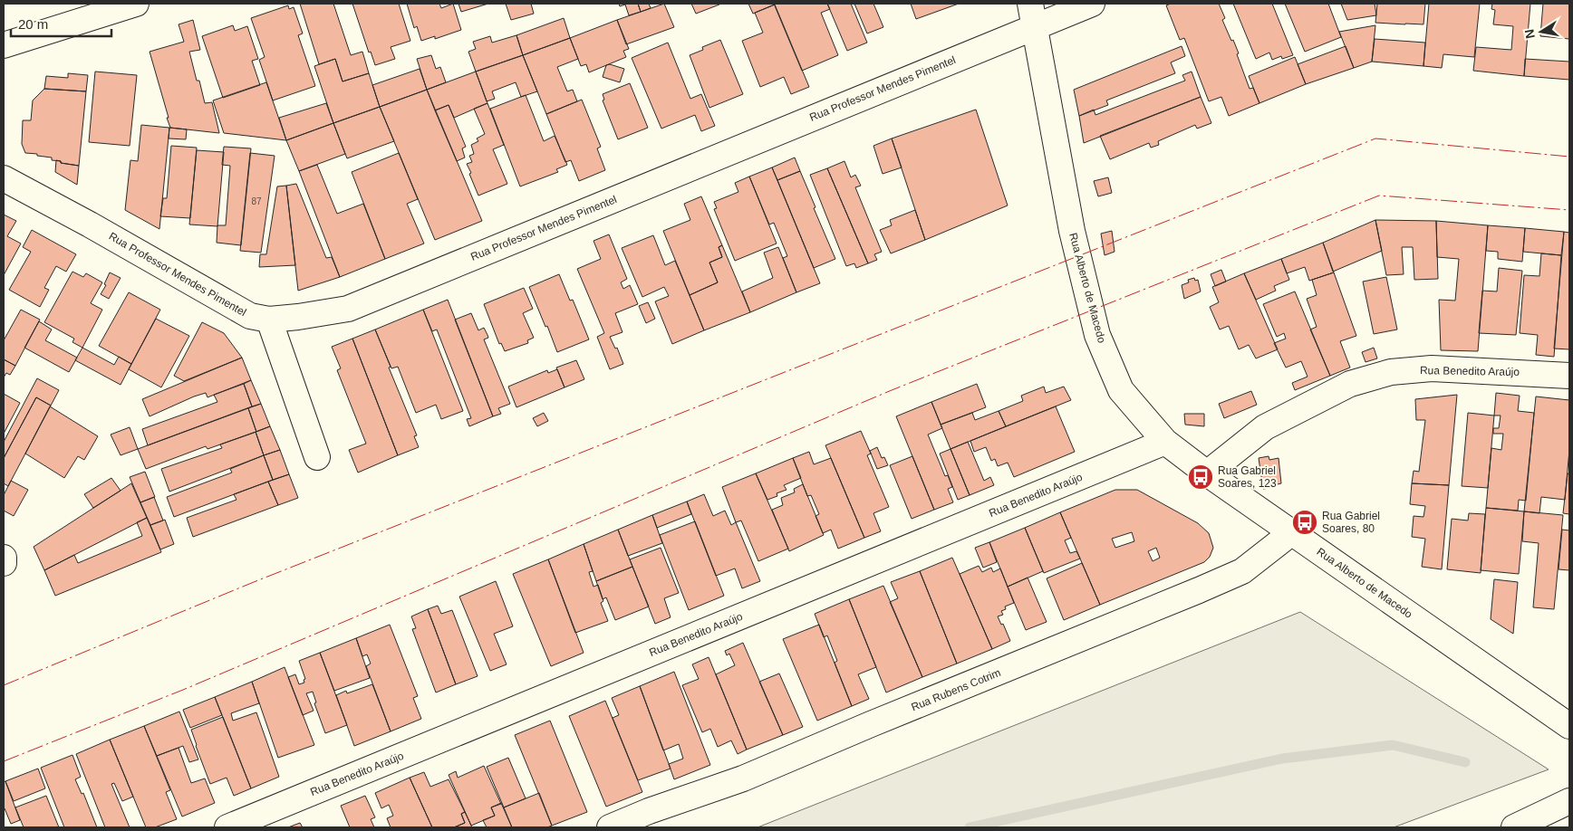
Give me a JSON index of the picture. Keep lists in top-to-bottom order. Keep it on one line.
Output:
{"streets":{"street":["Rua Professor Mendes Pimentel","Rua Alberto de Macedo","Rua Benedito Araújo","Rua Rubens Cotrim"]},"crossings":[["Rua Professor Mendes Pimentel","Rua Alberto de Macedo"],["Rua Alberto de Macedo","Rua Benedito Araújo"],["Rua Alberto de Macedo","Rua Rubens Cotrim"]],"places":{"bus stop":["Rua Gabriel Soares, 123","Rua Gabriel Soares, 80"]},"house_numbers":["87"],"scale_bar":"20 m","north":"left"}
